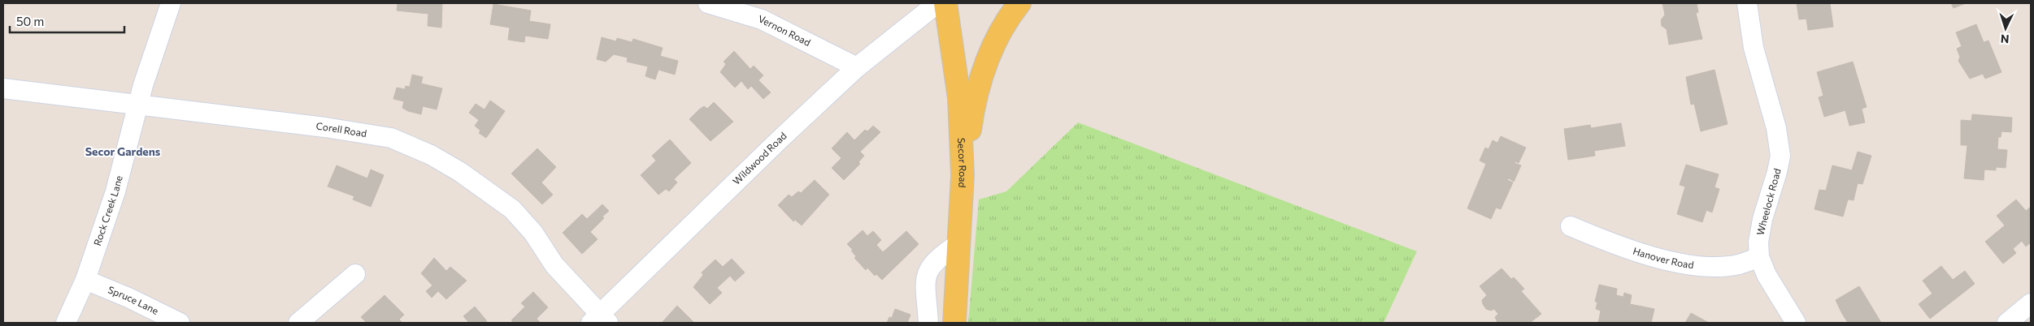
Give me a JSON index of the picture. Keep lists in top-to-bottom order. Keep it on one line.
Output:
{"streets":{"main road":["Secor Road"],"street":["Vernon Road","Corell Road","Wildwood Road","Wheelock Road","Rock Creek Lane","Hanover Road","Spruce Lane"]},"crossings":[["Vernon Road","Wildwood Road"],["Corell Road","Wildwood Road"],["Corell Road","Rock Creek Lane"],["Wheelock Road","Hanover Road"],["Rock Creek Lane","Spruce Lane"]],"districts":["Secor Gardens"],"scale_bar":"50 m","north":"bottom"}
